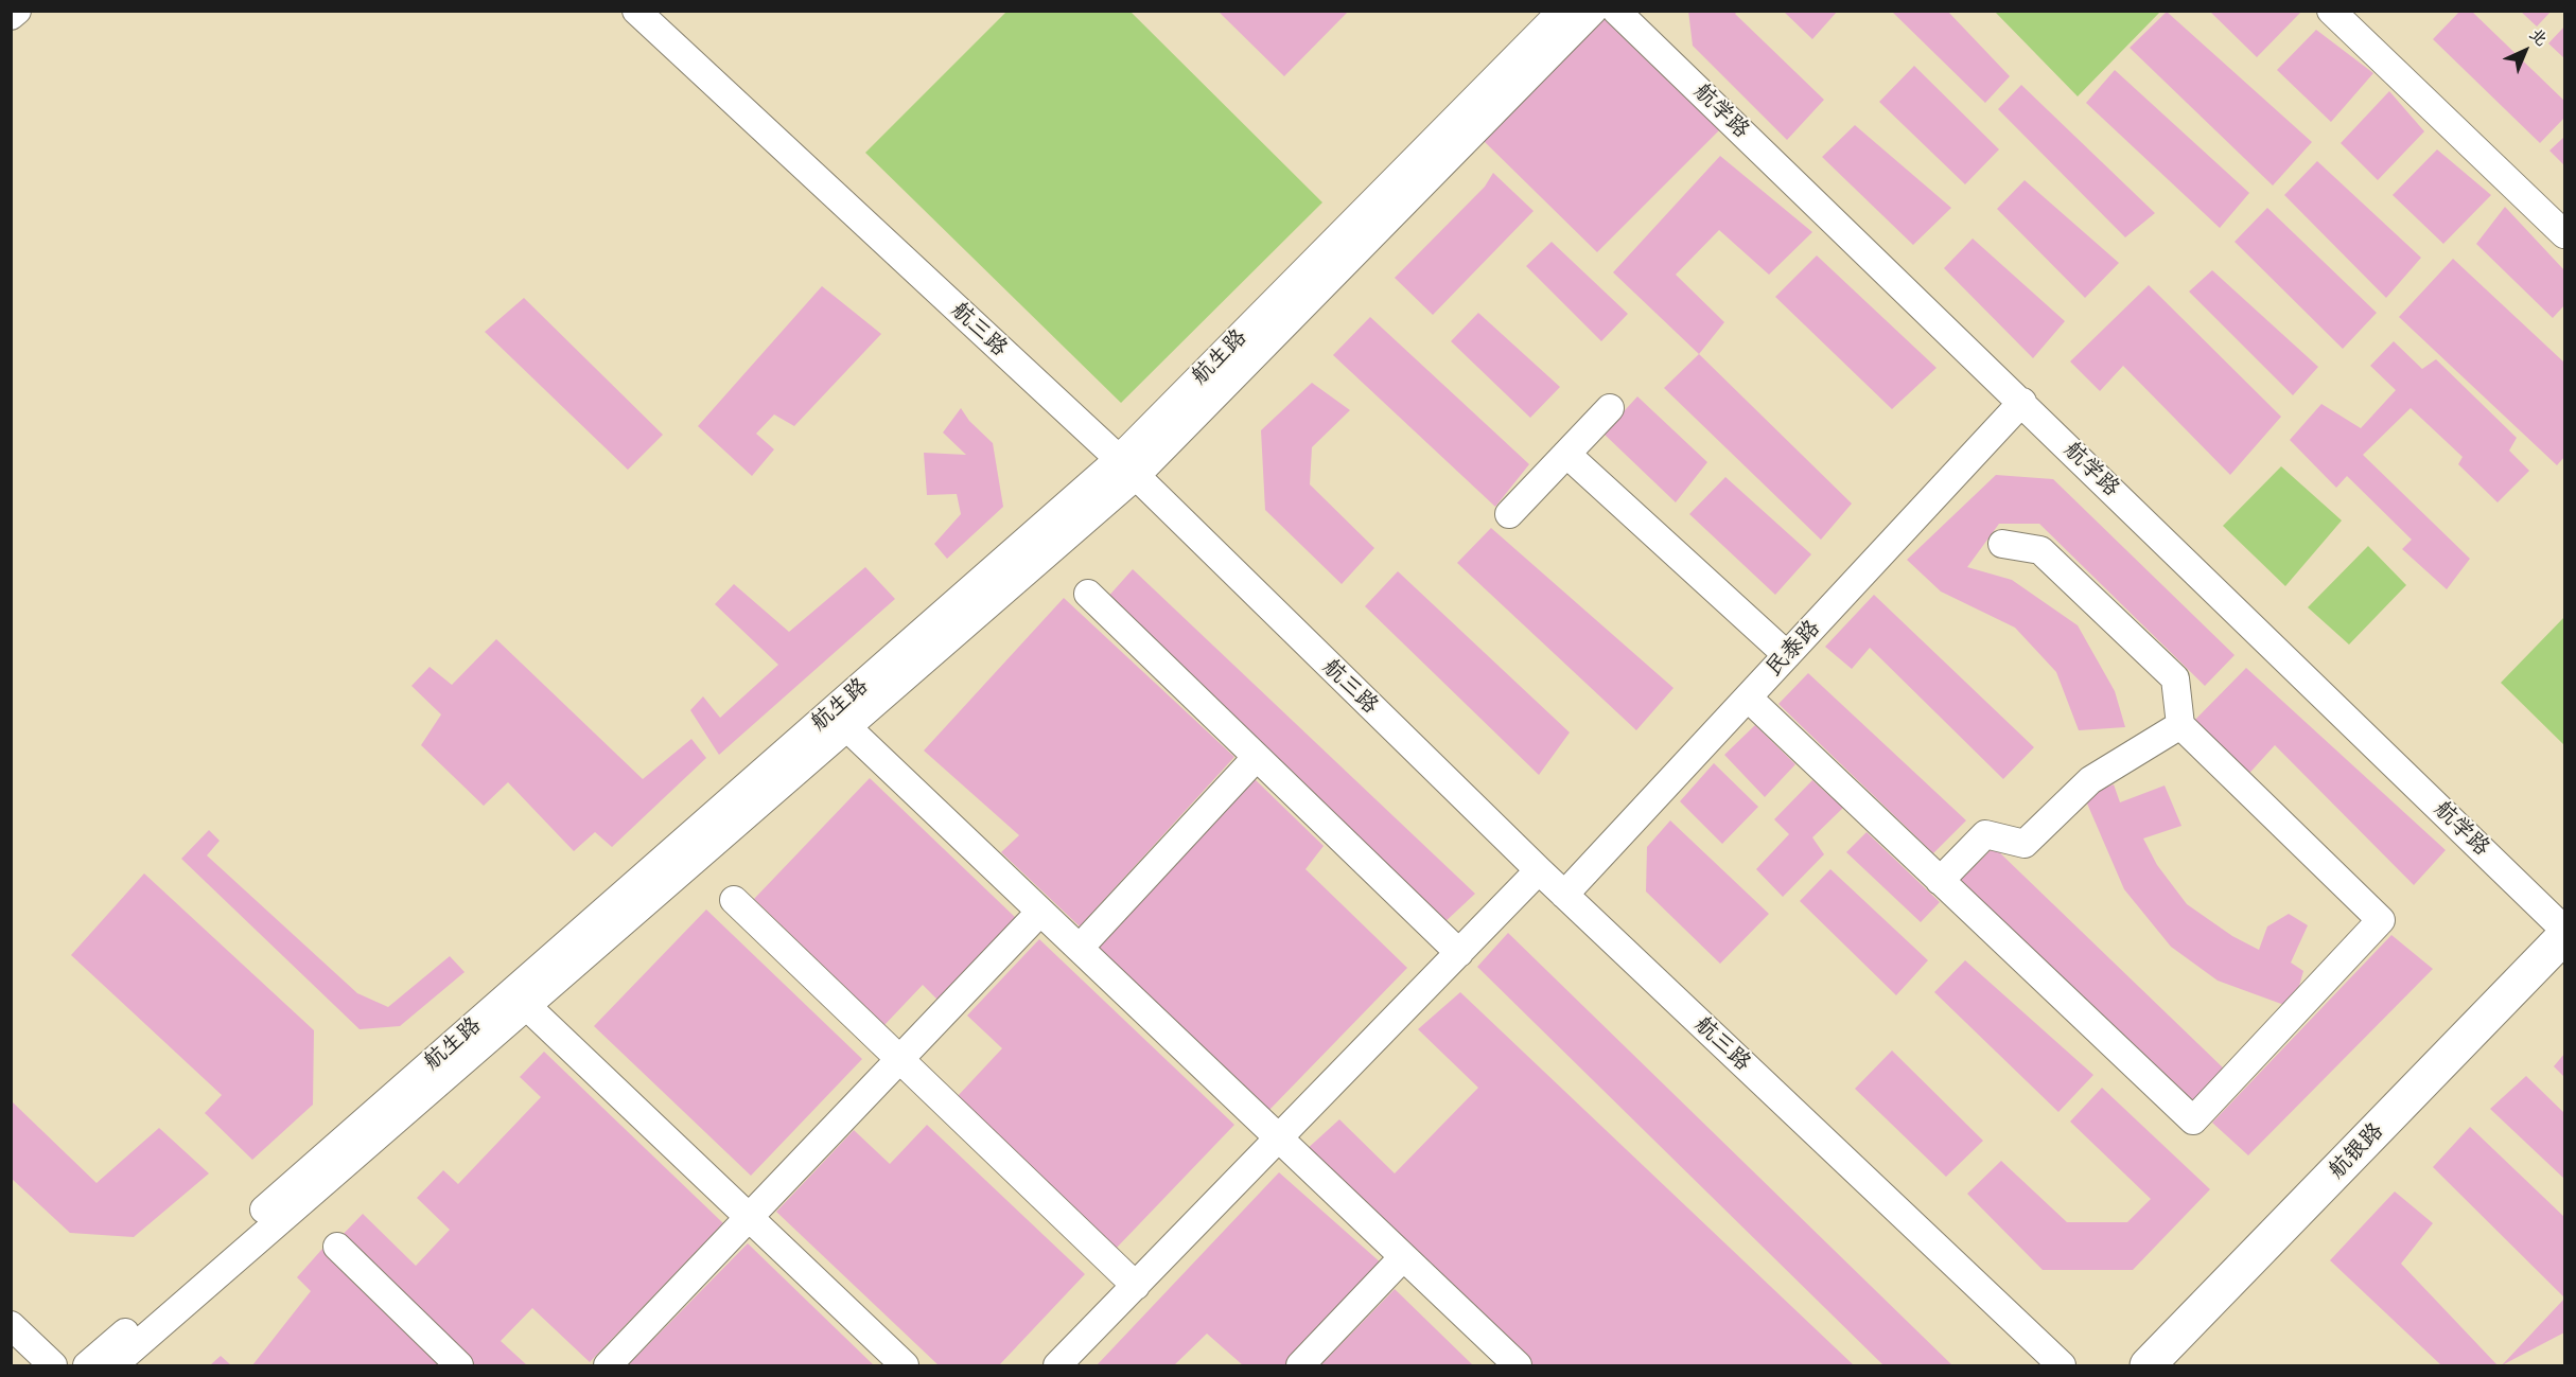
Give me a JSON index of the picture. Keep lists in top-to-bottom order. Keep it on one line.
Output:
{"streets":{"main road":["航银路"],"street":["航学路","航三路","航生路","民泰路"]},"crossings":[["航学路","民泰路"],["航三路","航生路"],["航三路","民泰路"]],"north":"top right"}
